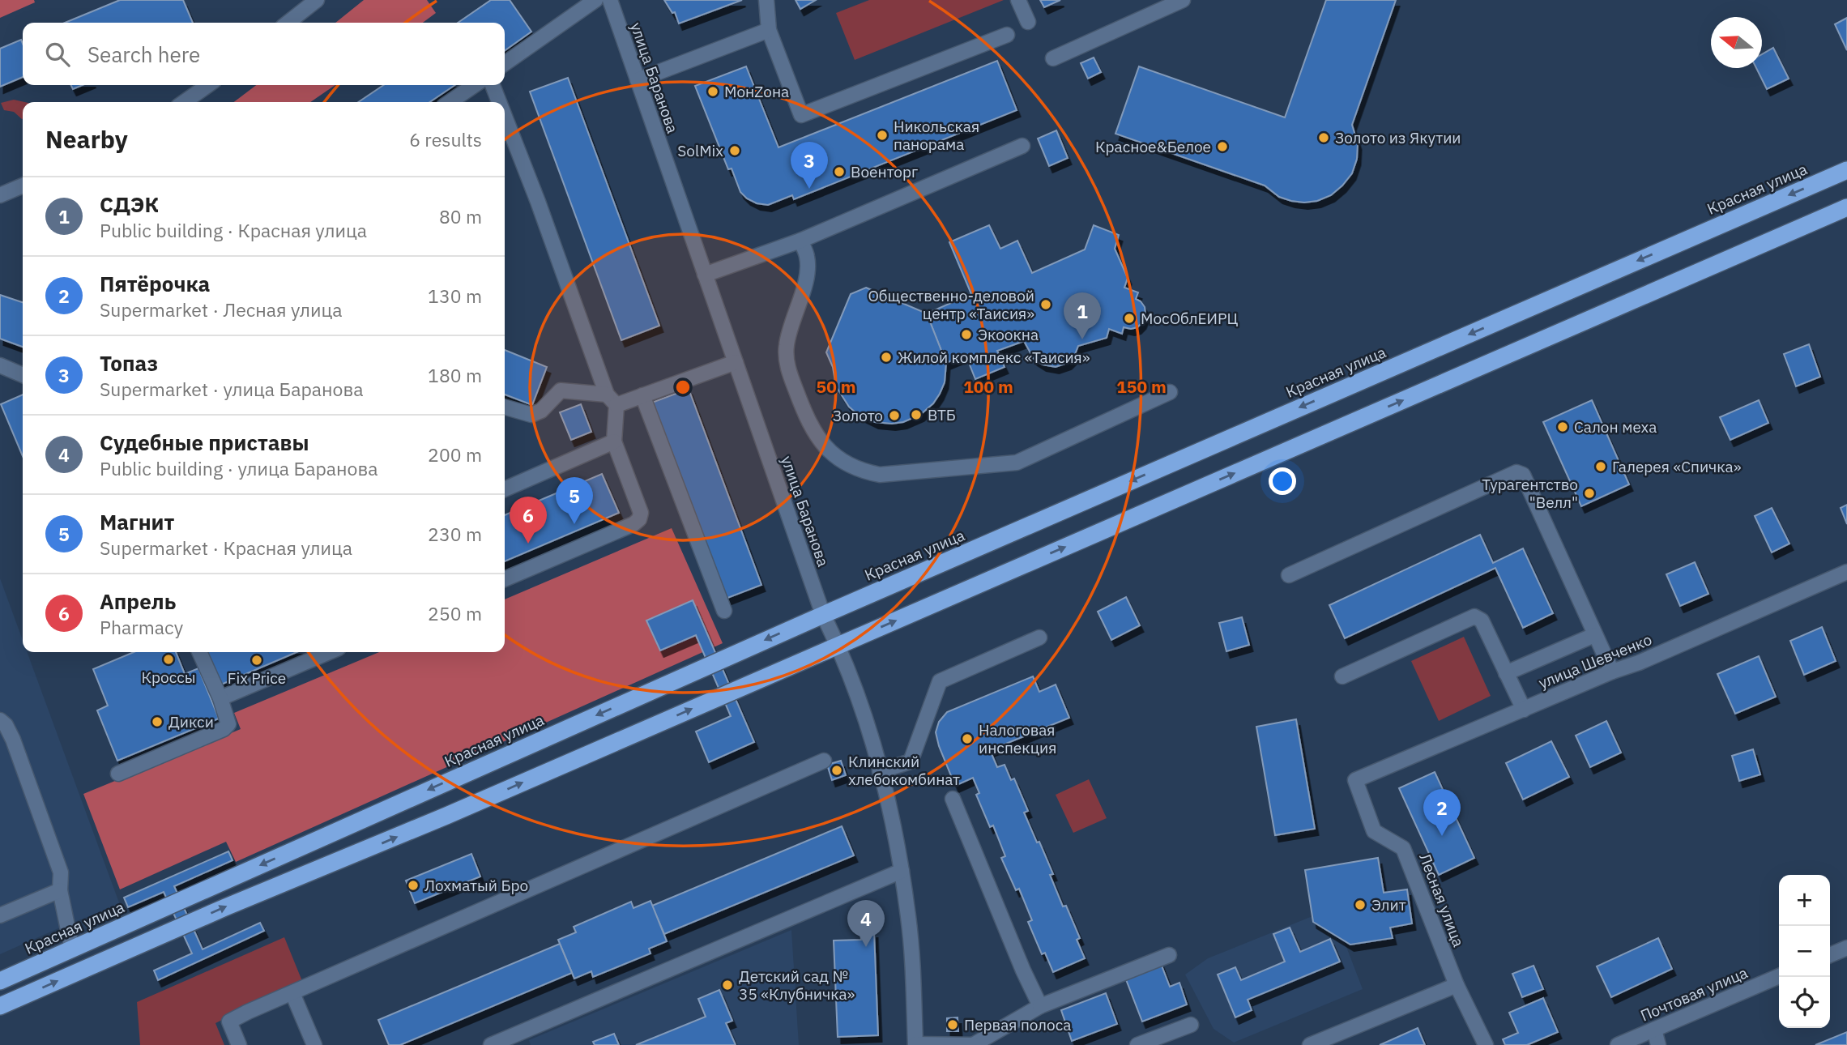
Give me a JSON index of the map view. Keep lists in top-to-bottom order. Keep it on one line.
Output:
{"streets":{"highway":["Красная улица"],"street":["улица Баранова","улица Шевченко","Лесная улица","Почтовая улица"]},"crossings":[["улица Баранова","Красная улица"],["улица Шевченко","Лесная улица"]],"places":["МонZона","Никольская панорама","Золото из Якутии","Красное&Белое","SolMix","Военторг","Общественно-деловой центр «Таисия»","МосОблЕИРЦ","Экоокна","Жилой комплекс «Таисия»","ВТБ","Золото","Салон меха","Галерея «Спичка»","Турагентство \"Велл\"","Кроссы","Fix Price","Дикси","Налоговая инспекция","Клинский хлебокомбинат","Лохматый Бро","Элит","Детский сад № 35 «Клубничка»","Первая полоса"],"north":"left","page":{"search":"Search here","heading":["Nearby","6 results"],"pins":["3","1","5","6","2","4"],"list":[{"mark":"1","name":"СДЭК","note":"Public building · Красная улица","value":"80 m"},{"mark":"2","name":"Пятёрочка","note":"Supermarket · Лесная улица","value":"130 m"},{"mark":"3","name":"Топаз","note":"Supermarket · улица Баранова","value":"180 m"},{"mark":"4","name":"Судебные приставы","note":"Public building · улица Баранова","value":"200 m"},{"mark":"5","name":"Магнит","note":"Supermarket · Красная улица","value":"230 m"},{"mark":"6","name":"Апрель","note":"Pharmacy","value":"250 m"}],"map_buttons":["+","−"]},"rings":["50 m","100 m","150 m"]}
